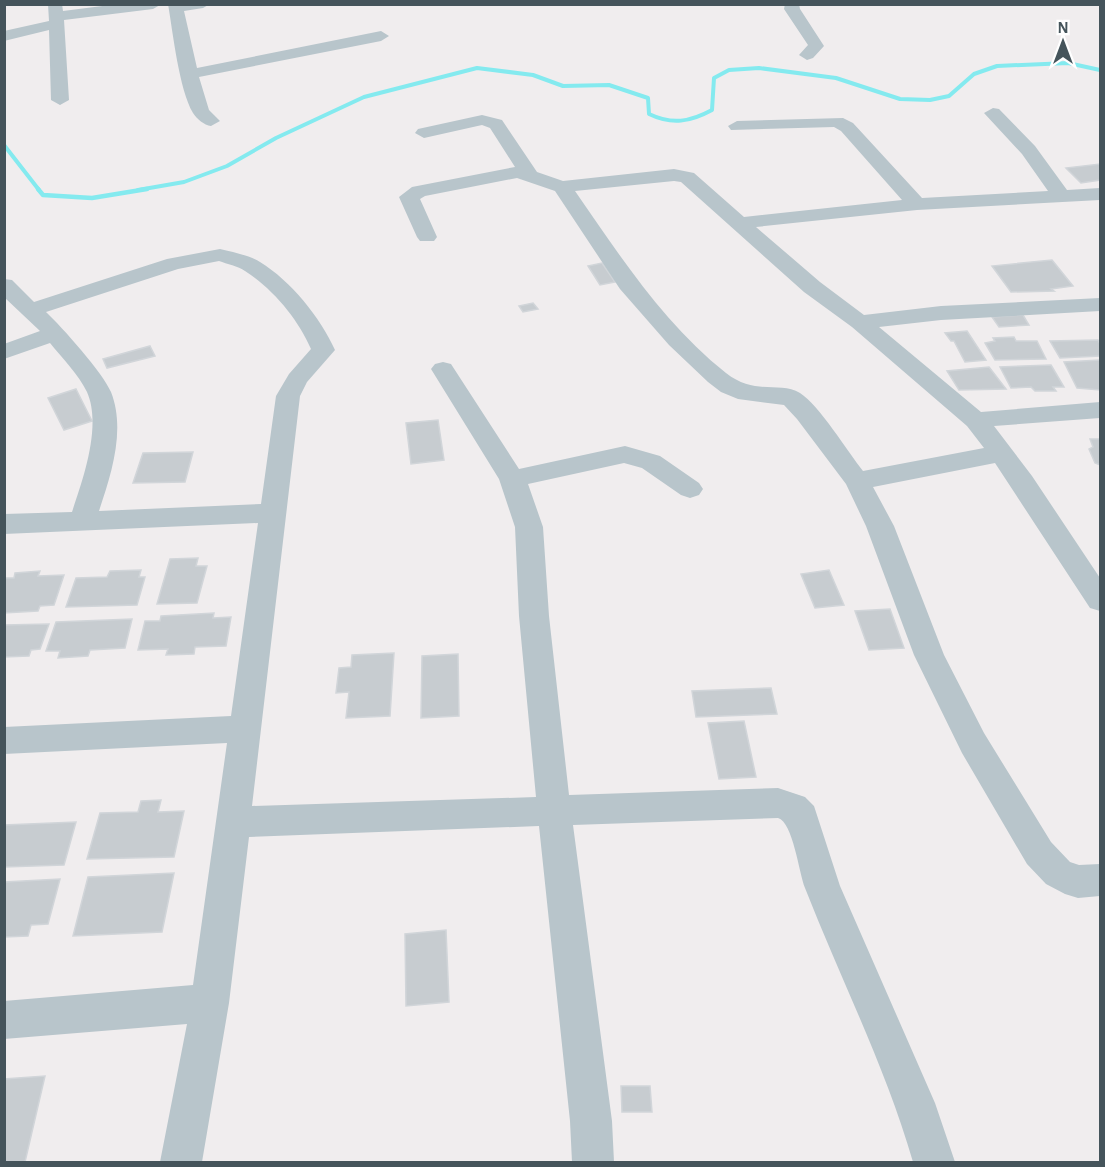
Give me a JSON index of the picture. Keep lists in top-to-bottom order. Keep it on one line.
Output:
{"north":"top"}
